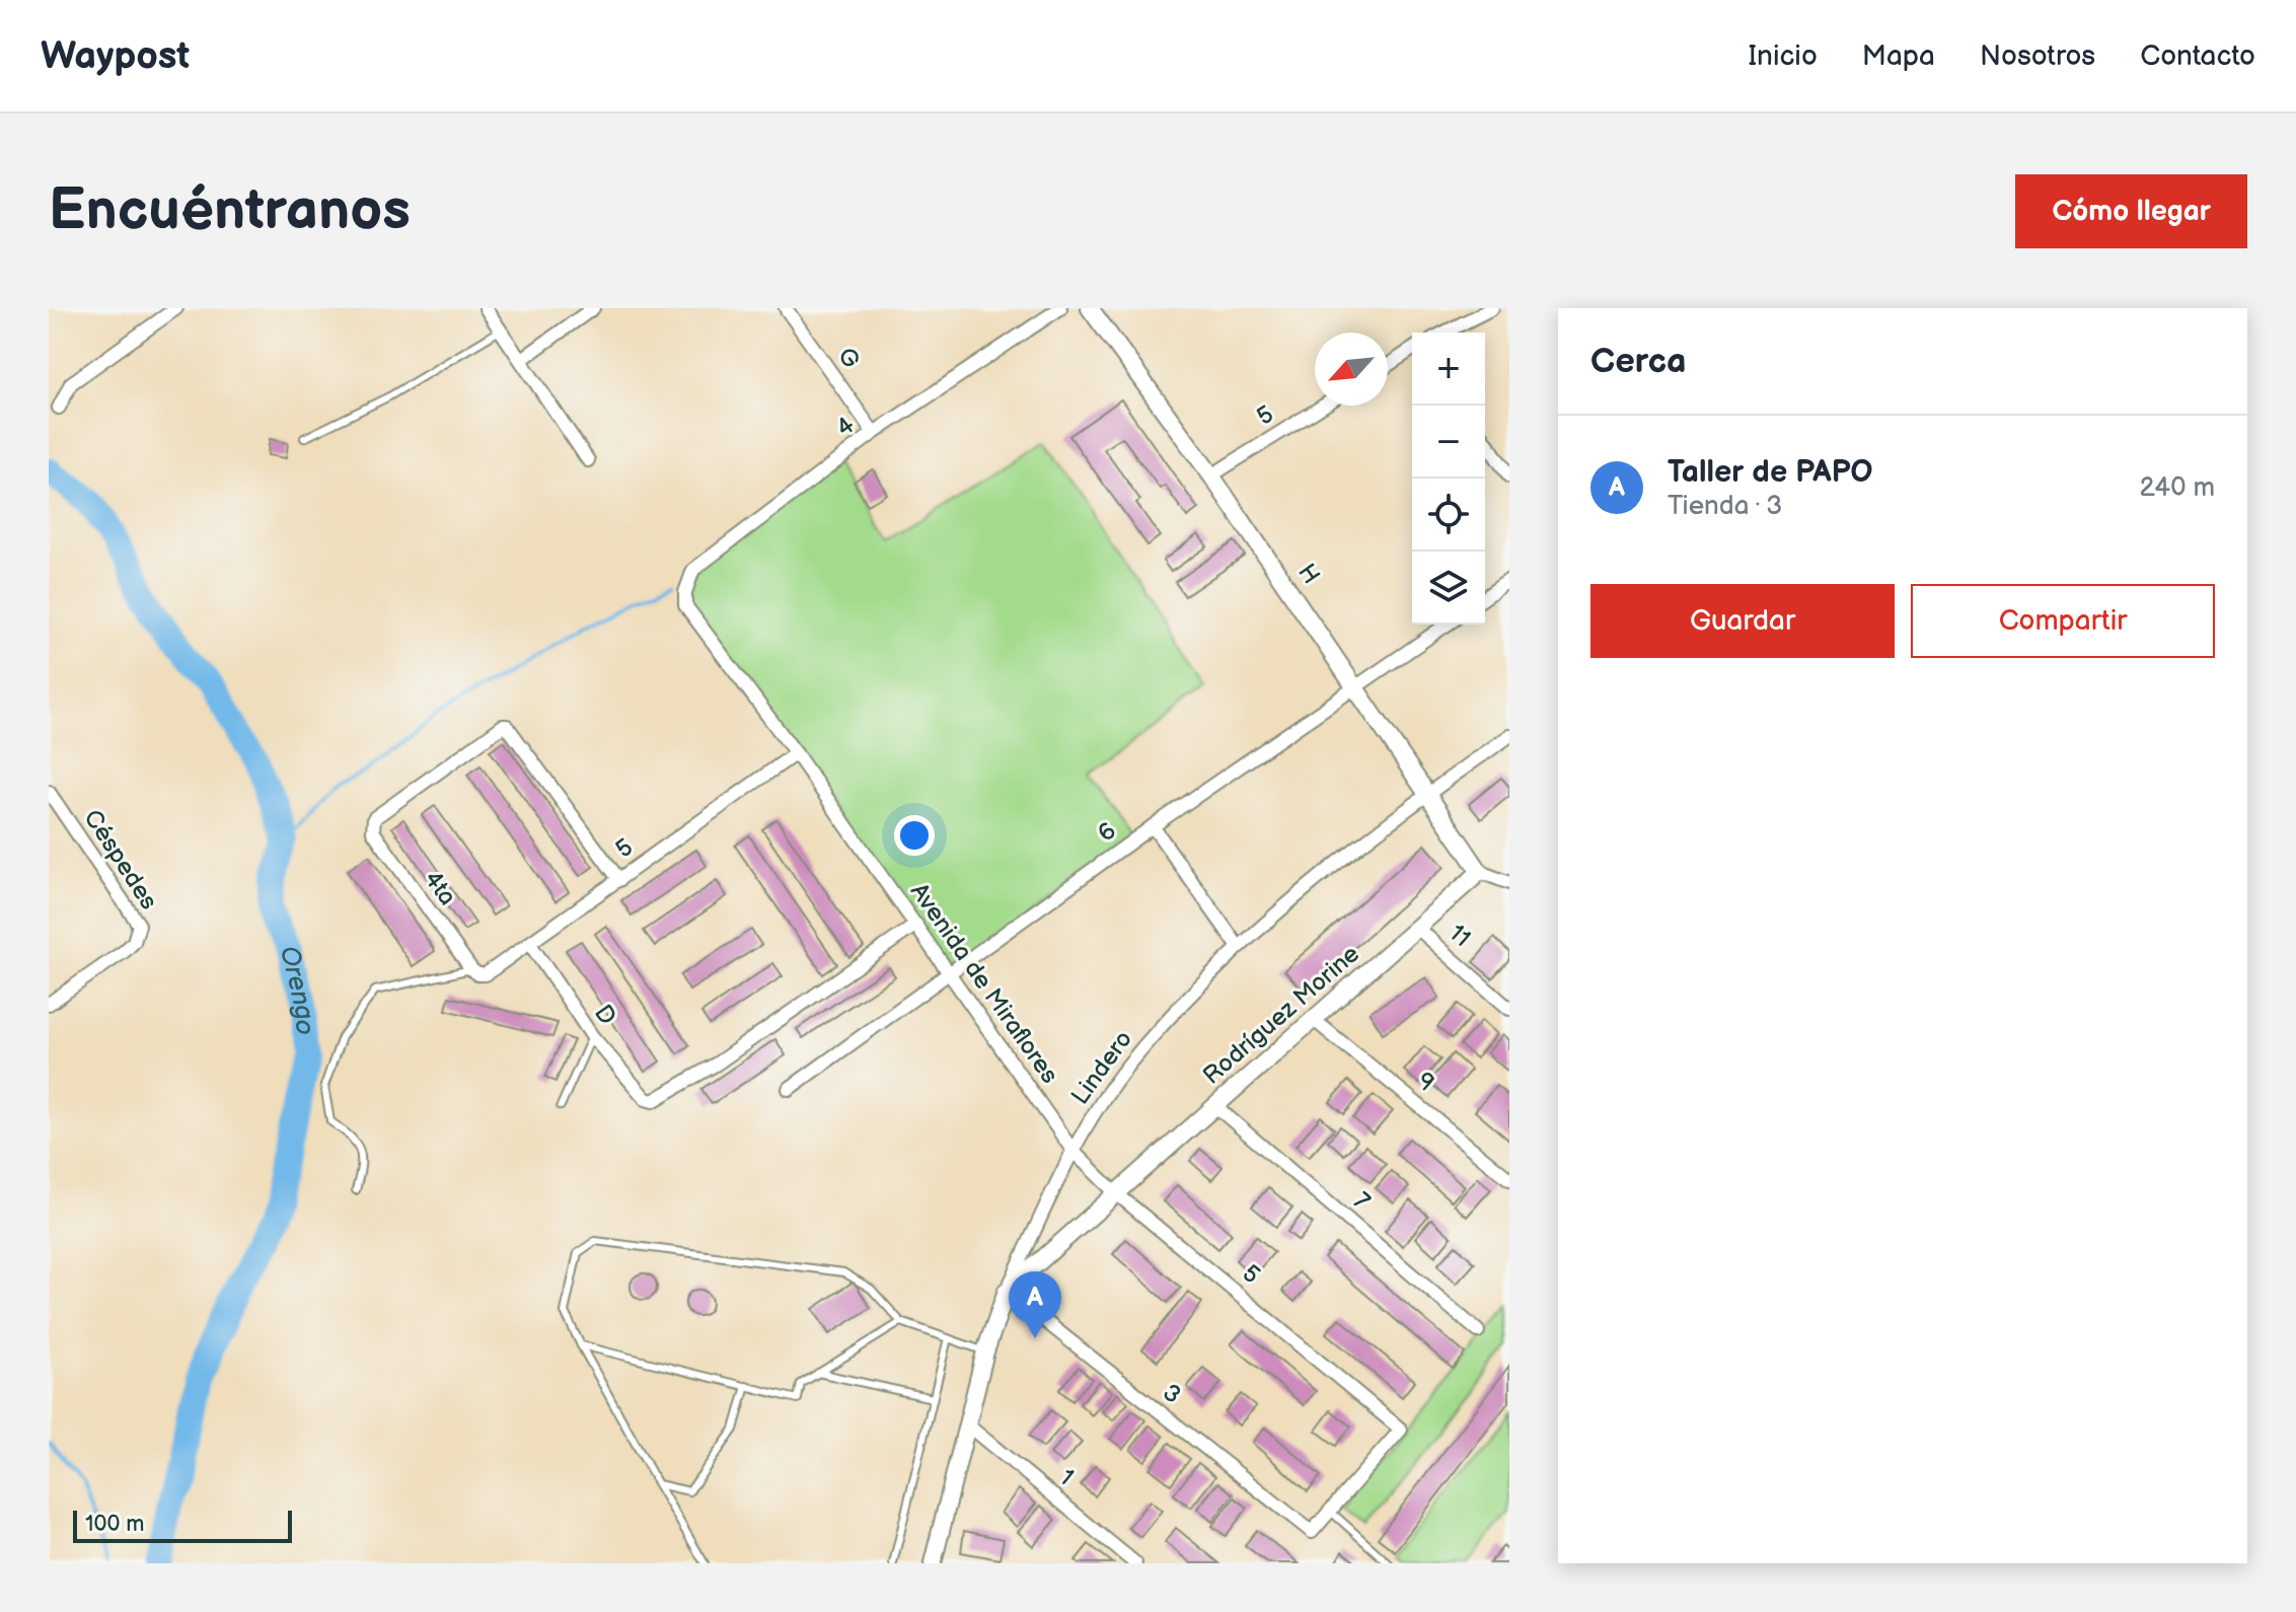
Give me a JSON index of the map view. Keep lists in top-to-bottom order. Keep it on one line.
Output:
{"streets":{"street":["G","5","4","H","6","Céspedes","4ta","11","Avenida de Miraflores","D","Rodríguez Morine","Lindero","9","7","3","1"]},"crossings":[["G","4"],["5","H"],["5","4ta"],["5","Avenida de Miraflores"],["5","D"],["5","Rodríguez Morine"],["5","Lindero"],["5","3"],["4","Avenida de Miraflores"],["H","6"],["H","Rodríguez Morine"],["H","Lindero"],["6","Avenida de Miraflores"],["11","Rodríguez Morine"],["Avenida de Miraflores","D"],["Avenida de Miraflores","Lindero"],["Rodríguez Morine","Lindero"],["Rodríguez Morine","9"],["Rodríguez Morine","7"],["Rodríguez Morine","3"],["Lindero","3"],["Lindero","1"]],"water":["Orengo"],"scale_bar":"100 m","north":"bottom left","page":{"header":"Waypost","nav":["Inicio","Mapa","Nosotros","Contacto"],"buttons":["Cómo llegar",["Guardar","Compartir"]],"title":"Encuéntranos","heading":"Cerca","map_buttons":["+","−"],"list":[{"mark":"A","name":"Taller de PAPO","note":"Tienda · 3","value":"240 m"}],"pins":"A","scale":"100 m"}}
